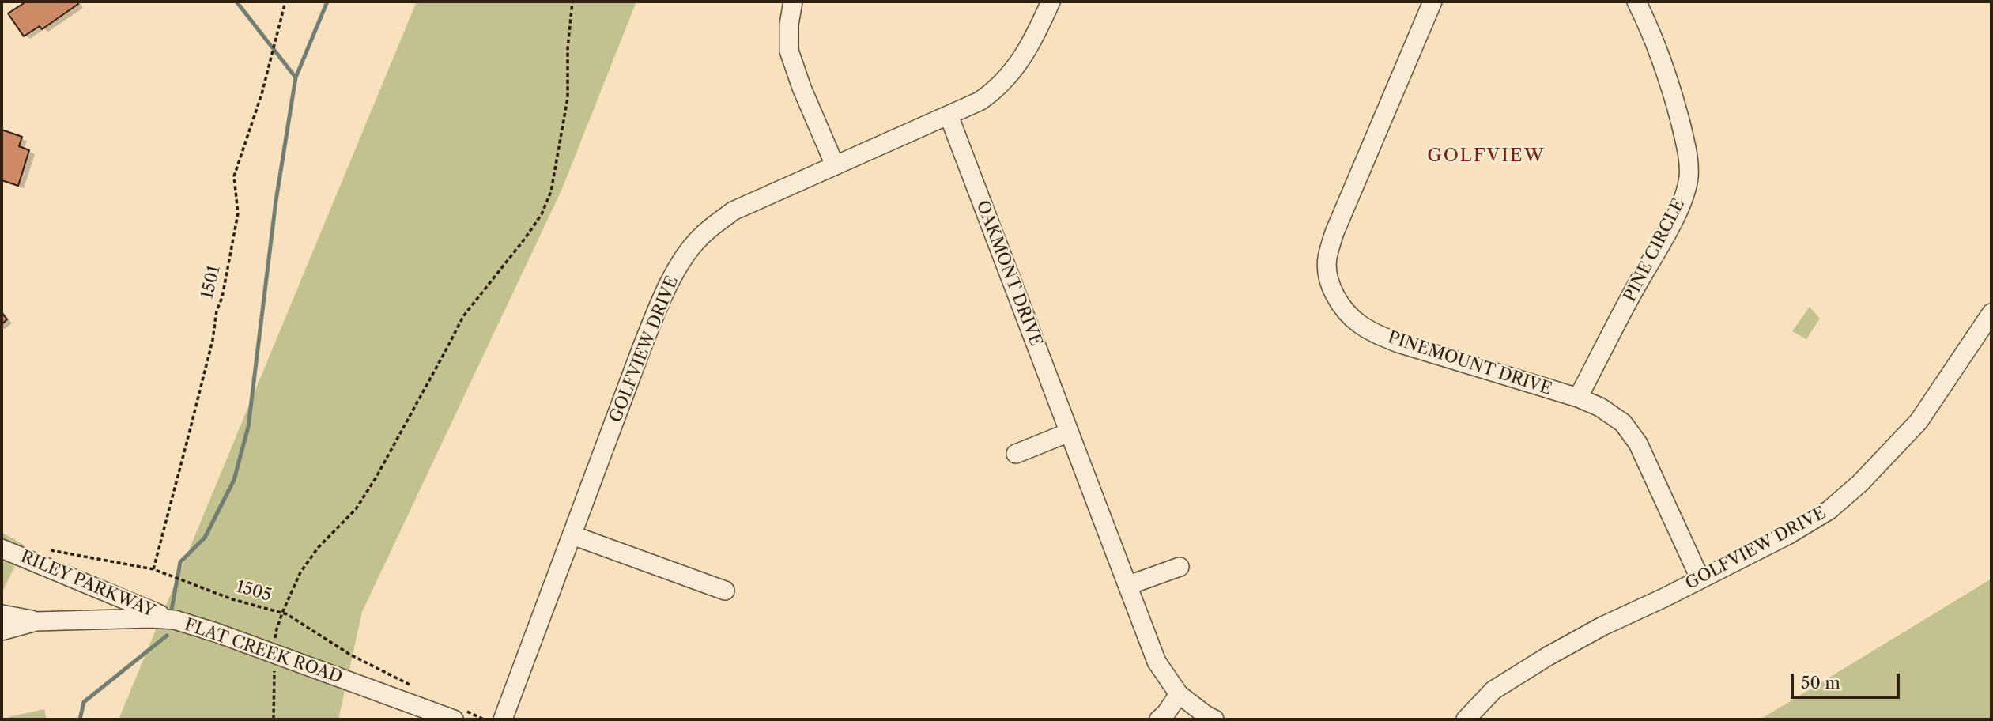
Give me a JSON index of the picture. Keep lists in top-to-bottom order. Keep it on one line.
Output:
{"streets":{"street":["PINE CIRCLE","OAKMONT DRIVE","GOLFVIEW DRIVE","PINEMOUNT DRIVE","RILEY PARKWAY","FLAT CREEK ROAD"],"path":["1501","1505"]},"crossings":[["PINE CIRCLE","PINEMOUNT DRIVE"],["OAKMONT DRIVE","GOLFVIEW DRIVE"],["1501","1505"],["GOLFVIEW DRIVE","PINEMOUNT DRIVE"],["RILEY PARKWAY","FLAT CREEK ROAD"]],"districts":["GOLFVIEW"],"scale_bar":"50 m"}
